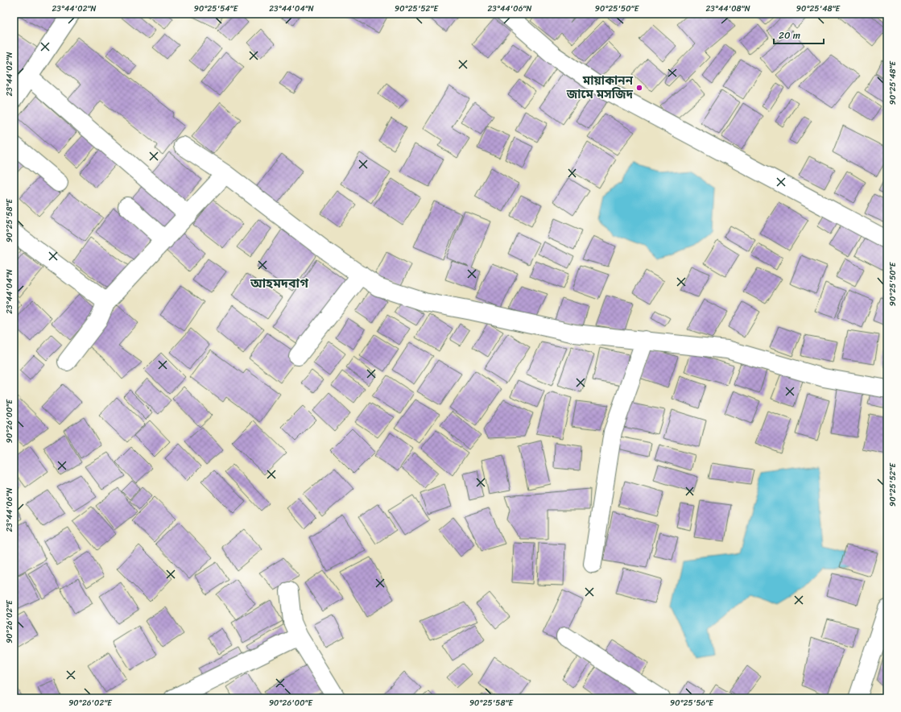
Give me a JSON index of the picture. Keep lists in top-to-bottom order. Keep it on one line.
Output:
{"districts":["আহমদবাগ"],"places":["মায়াকানন জামে মসজিদ"],"scale_bar":"20 m","coordinates":["23°44'02\"N","90°25'54\"E","23°44'04\"N","90°25'52\"E","23°44'06\"N","90°25'50\"E","23°44'08\"N","90°25'48\"E","90°25'58\"E","90°26'00\"E","90°26'02\"E","90°25'56\"E"]}
